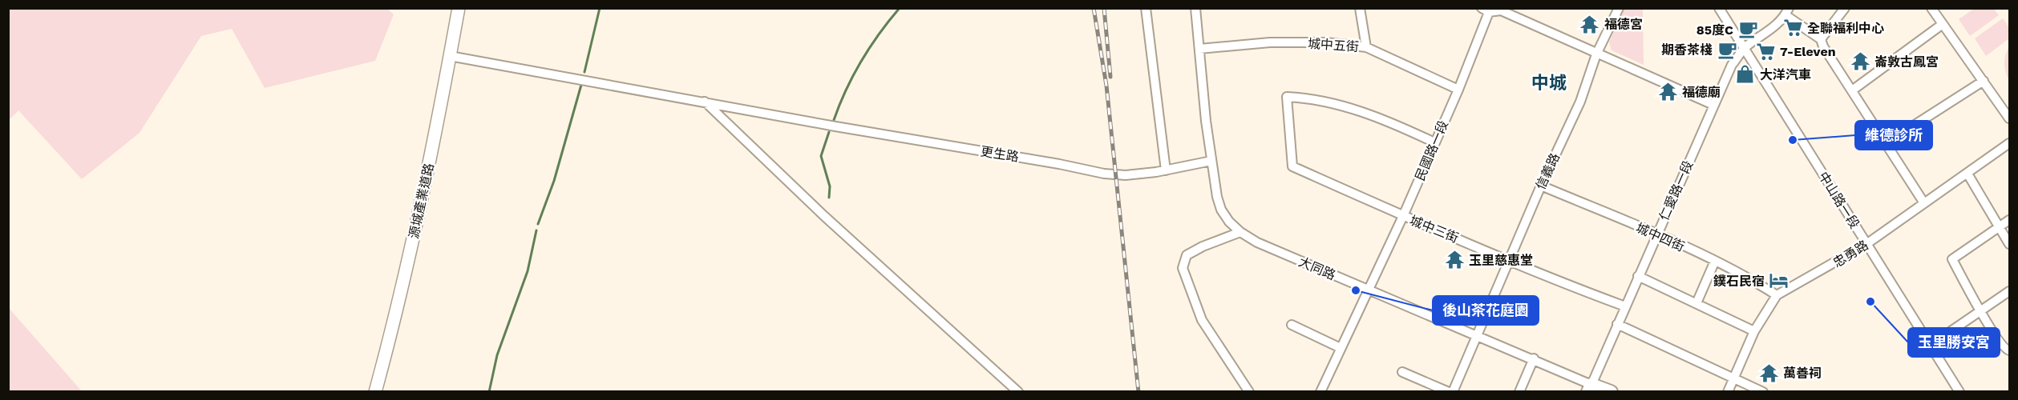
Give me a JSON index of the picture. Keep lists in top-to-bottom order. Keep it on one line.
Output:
{"streets":{"main road":["大同路"],"street":["城中五街","民國路一段","更生路","信義路","仁愛路一段","中山路一段","源城產業道路","城中三街","城中四街","忠勇路"]},"crossings":[["城中五街","民國路一段"],["城中五街","大同路"],["民國路一段","城中三街"],["民國路一段","大同路"],["更生路","源城產業道路"],["更生路","大同路"],["信義路","城中三街"],["信義路","城中四街"],["信義路","大同路"],["仁愛路一段","中山路一段"],["仁愛路一段","城中三街"],["仁愛路一段","城中四街"],["仁愛路一段","大同路"],["中山路一段","忠勇路"],["城中四街","忠勇路"]],"districts":["中城"],"places":{"temple":["福德宮","崙敦古鳳宮","福德廟","玉里慈惠堂","萬善祠"],"supermarket":["全聯福利中心","7-Eleven"],"cafe":["85度C","期香茶棧"],"shop":["大洋汽車"],"other":["維德診所","後山茶花庭園","玉里勝安宮"],"hotel":["鏷石民宿"]}}
